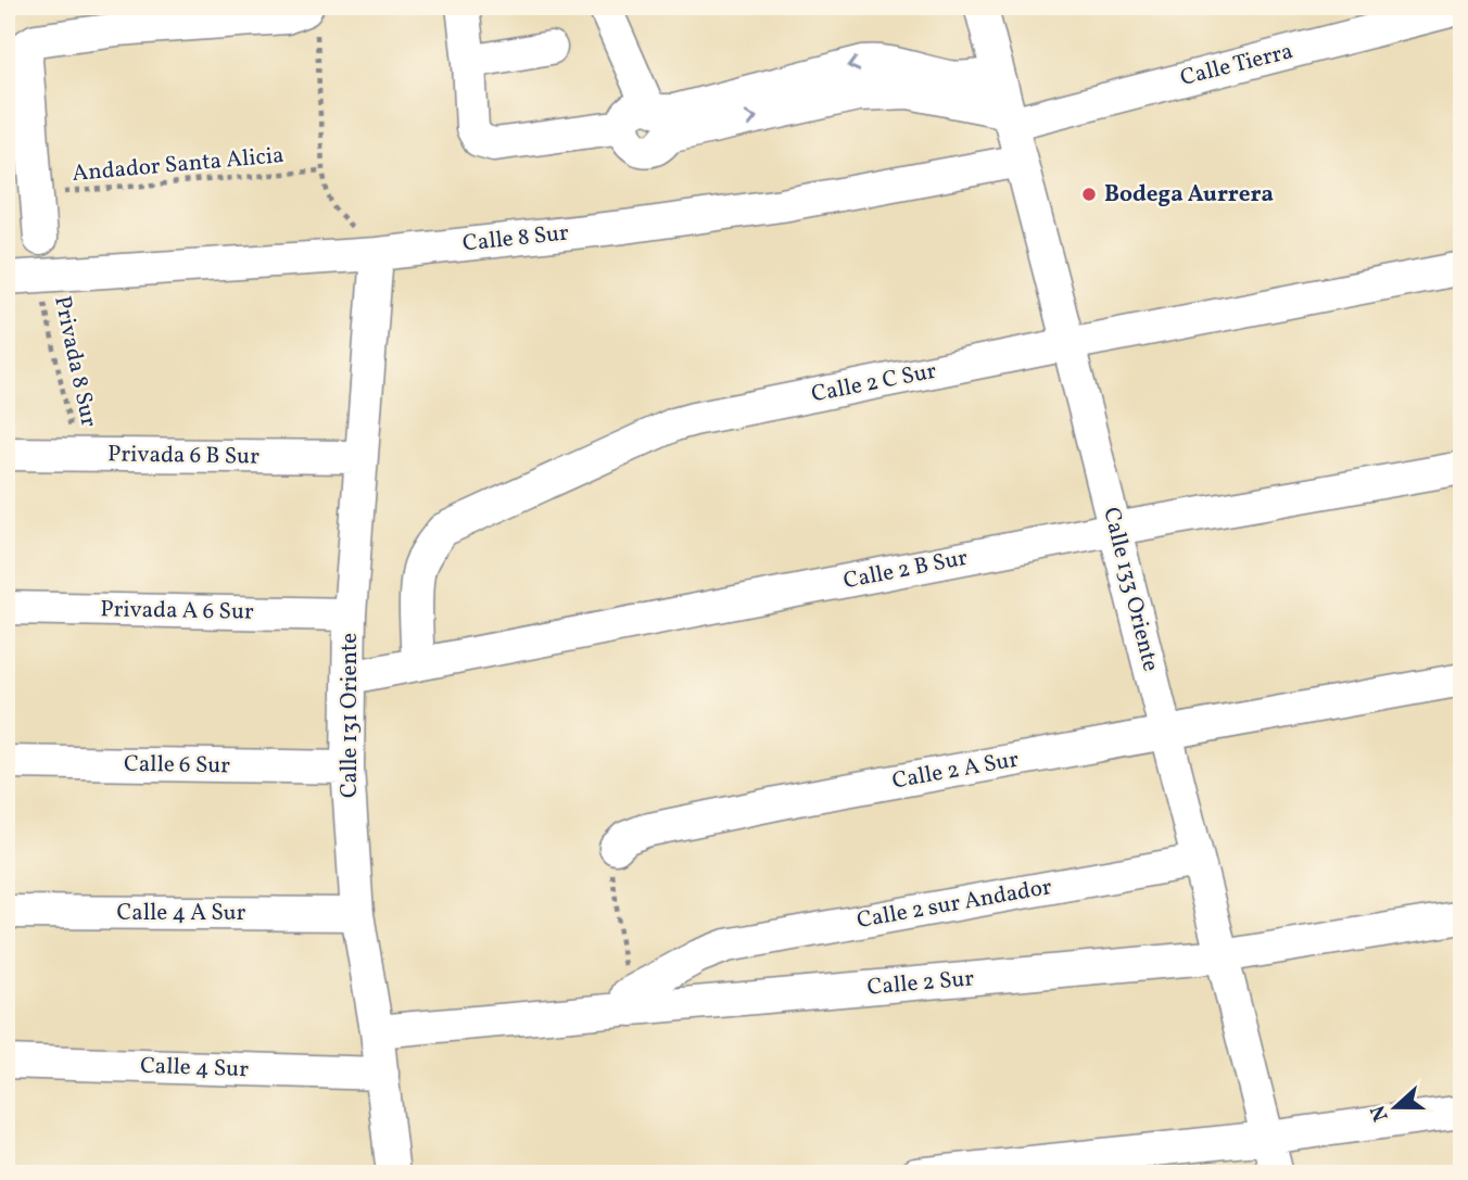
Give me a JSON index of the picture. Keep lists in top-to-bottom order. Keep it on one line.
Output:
{"streets":{"street":["Calle Tierra","Calle 8 Sur","Calle 2 C Sur","Privada 6 B Sur","Calle 2 B Sur","Calle 133 Oriente","Privada A 6 Sur","Calle 131 Oriente","Calle 6 Sur","Calle 2 A Sur","Calle 2 sur Andador","Calle 4 A Sur","Calle 2 Sur","Calle 4 Sur"],"path":["Andador Santa Alicia","Privada 8 Sur"]},"crossings":[["Calle Tierra","Calle 133 Oriente"],["Calle 8 Sur","Privada 8 Sur"],["Calle 8 Sur","Calle 133 Oriente"],["Calle 8 Sur","Calle 131 Oriente"],["Privada 8 Sur","Privada 6 B Sur"],["Calle 2 C Sur","Calle 2 B Sur"],["Calle 2 C Sur","Calle 133 Oriente"],["Privada 6 B Sur","Calle 131 Oriente"],["Calle 2 B Sur","Calle 133 Oriente"],["Calle 2 B Sur","Calle 131 Oriente"],["Calle 133 Oriente","Calle 2 A Sur"],["Calle 133 Oriente","Calle 2 sur Andador"],["Calle 133 Oriente","Calle 2 Sur"],["Privada A 6 Sur","Calle 131 Oriente"],["Calle 131 Oriente","Calle 6 Sur"],["Calle 131 Oriente","Calle 4 A Sur"],["Calle 131 Oriente","Calle 2 Sur"],["Calle 131 Oriente","Calle 4 Sur"],["Calle 2 sur Andador","Calle 2 Sur"]],"places":["Bodega Aurrera"],"north":"left"}
